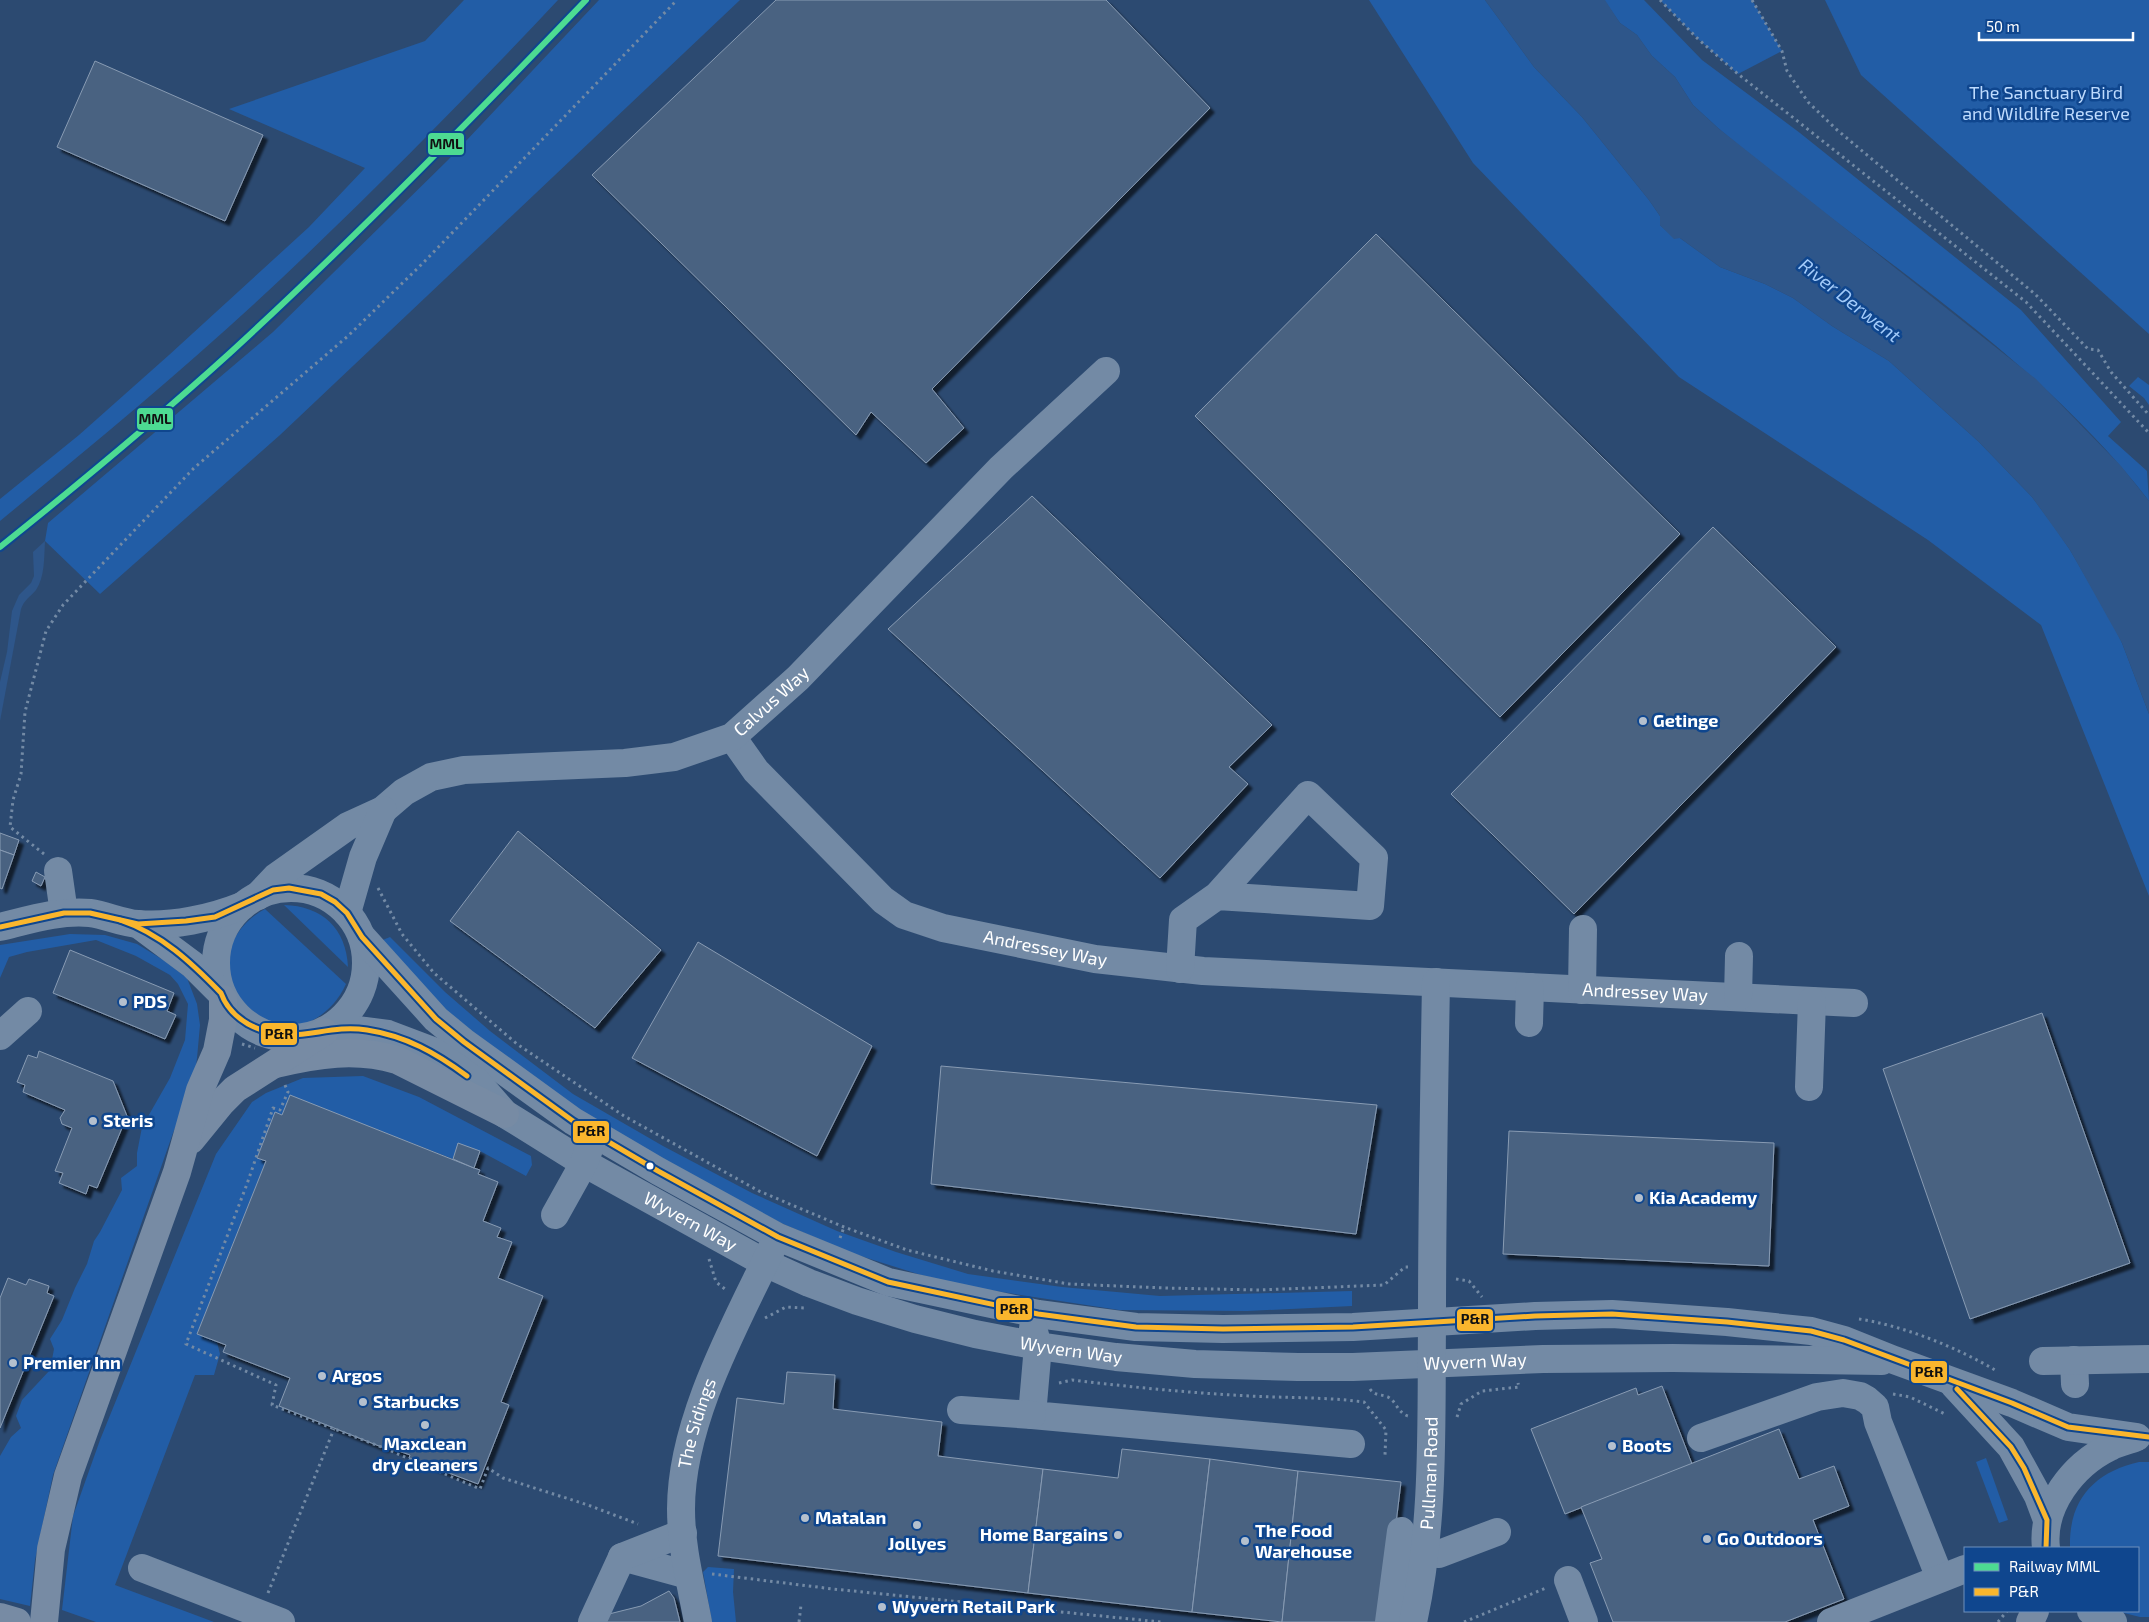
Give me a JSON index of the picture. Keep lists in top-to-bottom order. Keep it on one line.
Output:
{"streets":{"street":["Calvus Way","Andressey Way","Wyvern Way","The Sidings","Pullman Road"]},"crossings":[["Calvus Way","Andressey Way"],["Wyvern Way","The Sidings"],["Wyvern Way","Pullman Road"]],"water":["River Derwent"],"parks":["The Sanctuary Bird and Wildlife Reserve"],"places":["Getinge","PDS","Steris","Kia Academy","Premier Inn","Argos","Starbucks","Maxclean dry cleaners","Boots","Matalan","Jollyes","Home Bargains","Go Outdoors","The Food Warehouse","Wyvern Retail Park"],"lines":["rail line MML","transit line P&R"],"legend":["Railway MML","P&R"],"scale_bar":"50 m"}
